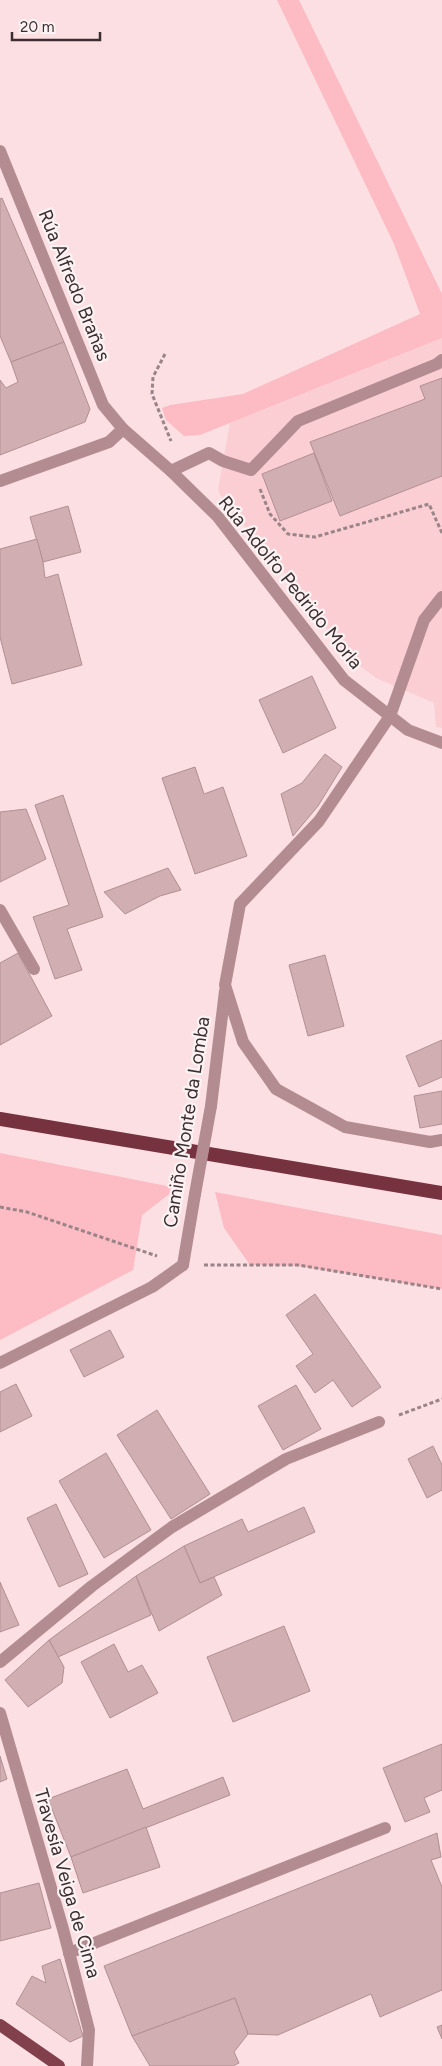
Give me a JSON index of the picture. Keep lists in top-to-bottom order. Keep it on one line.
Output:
{"streets":{"street":["Rúa Alfredo Brañas","Rúa Adolfo Pedrido Morla","Camiño Monte da Lomba","Travesía Veiga de Cima"]},"crossings":[["Rúa Alfredo Brañas","Rúa Adolfo Pedrido Morla"],["Rúa Adolfo Pedrido Morla","Camiño Monte da Lomba"]],"scale_bar":"20 m"}
